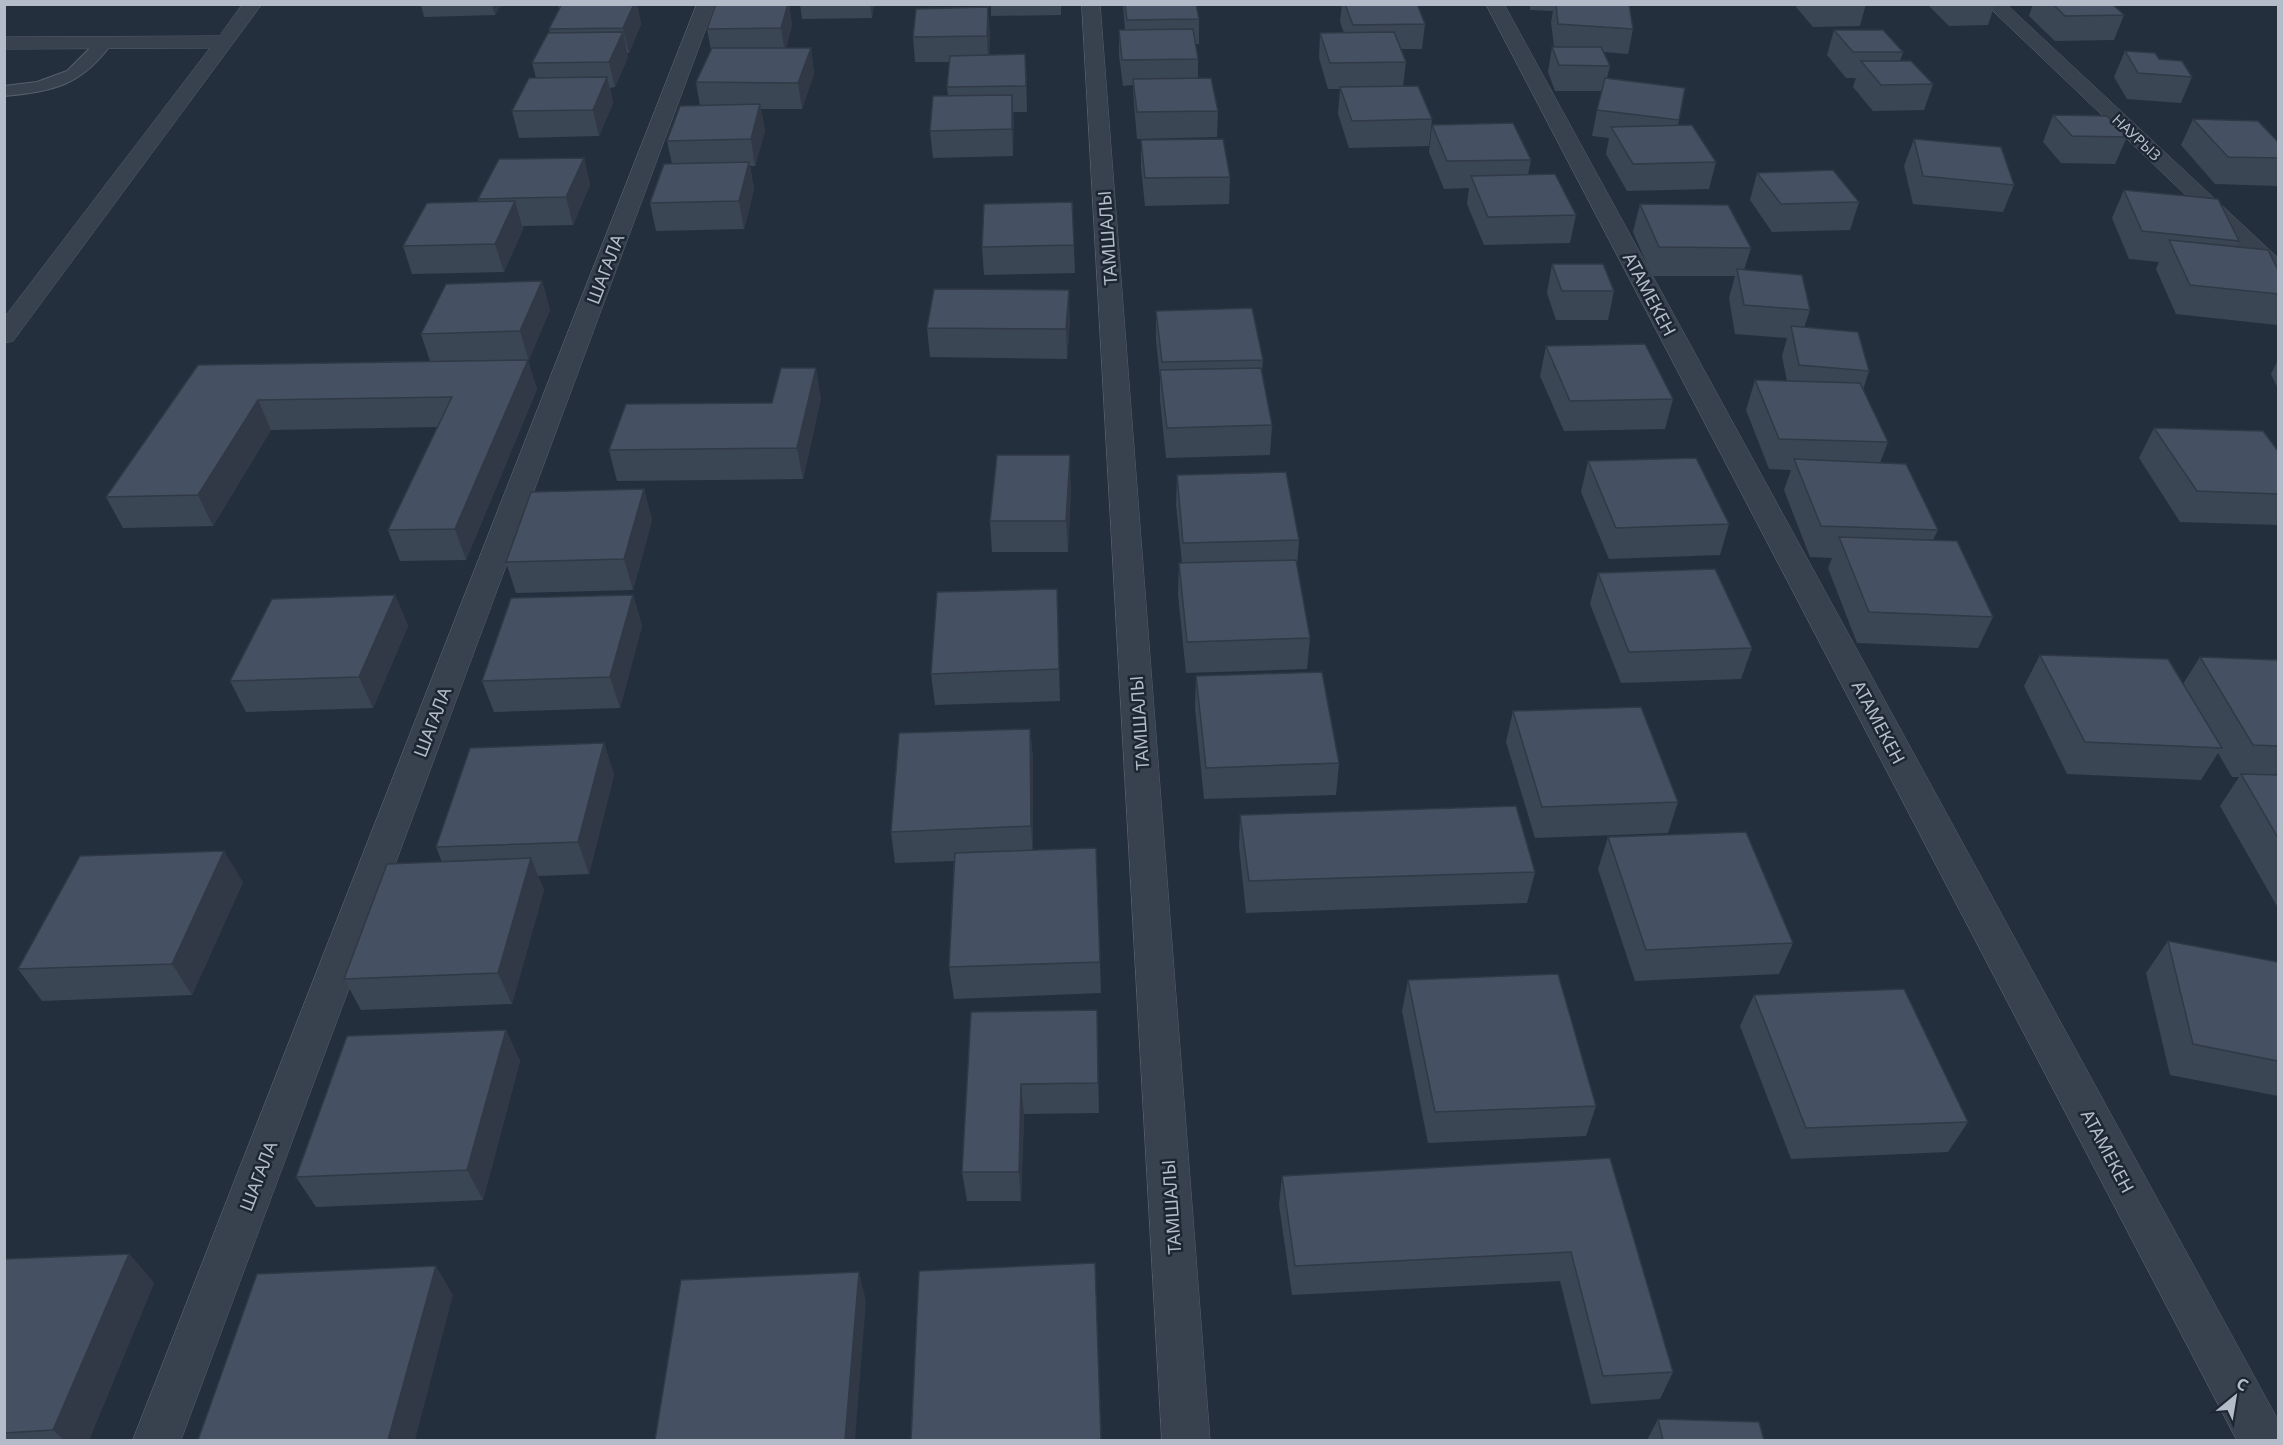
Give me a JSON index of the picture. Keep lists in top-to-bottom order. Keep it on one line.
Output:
{"streets":{"street":["НАУРЫЗ","ТАМШАЛЫ","ШАГАЛА","АТАМЕКЕН"]},"north":"top right"}
